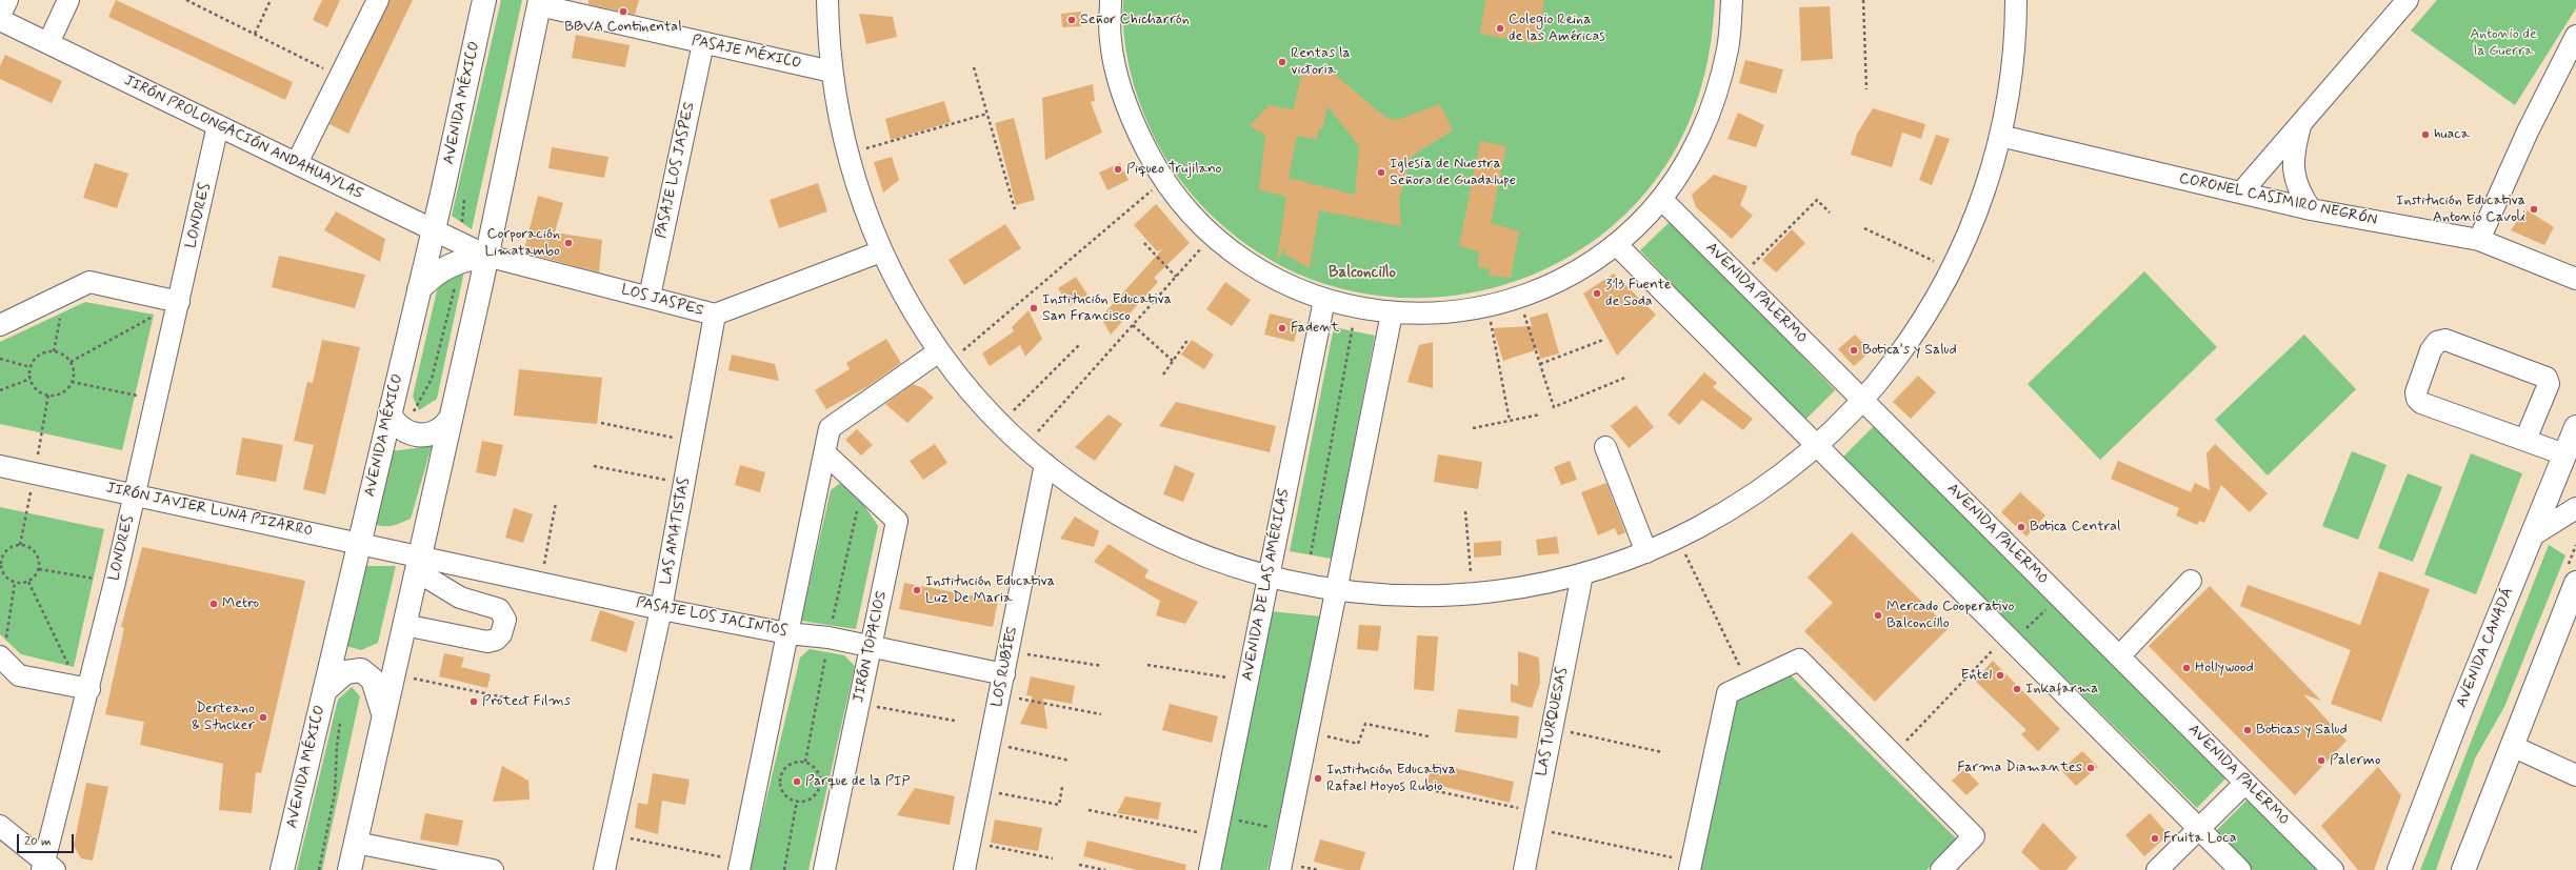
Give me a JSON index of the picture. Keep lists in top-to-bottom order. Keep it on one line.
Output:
{"streets":{"main road":["AVENIDA MÉXICO","AVENIDA CANADÁ"],"street":["PASAJE MÉXICO","JIRÓN PROLONGACIÓN ANDAHUAYLAS","PASAJE LOS JASPES","CORONEL CASIMIRO NEGRÓN","LONDRES","AVENIDA PALERMO","LOS JASPES","JIRÓN JAVIER LUNA PIZARRO","LAS AMATISTAS","AVENIDA DE LAS AMÉRICAS","PASAJE LOS JACINTOS","JIRÓN TOPACIOS","LOS RUBÍES","LAS TURQUESAS"]},"crossings":[["PASAJE MÉXICO","PASAJE LOS JASPES"],["AVENIDA MÉXICO","JIRÓN PROLONGACIÓN ANDAHUAYLAS"],["AVENIDA MÉXICO","JIRÓN JAVIER LUNA PIZARRO"],["JIRÓN PROLONGACIÓN ANDAHUAYLAS","LONDRES"],["JIRÓN PROLONGACIÓN ANDAHUAYLAS","LOS JASPES"],["PASAJE LOS JASPES","LOS JASPES"],["LONDRES","JIRÓN JAVIER LUNA PIZARRO"],["LOS JASPES","LAS AMATISTAS"],["JIRÓN JAVIER LUNA PIZARRO","PASAJE LOS JACINTOS"],["LAS AMATISTAS","PASAJE LOS JACINTOS"],["PASAJE LOS JACINTOS","JIRÓN TOPACIOS"],["PASAJE LOS JACINTOS","LOS RUBÍES"]],"districts":["Balconcillo"],"parks":["Antonio de la Guerra"],"places":["BBVA Continental","Señor Chicharrón","Colegio Reina de las Américas","Rentas la victoria","huaca","Piqueo Trujilano","Iglesia de Nuestra Señora de Guadalupe","Institución Educativa Antonio Cavoli","Corporación Limatambo","313 Fuente de Soda","Institución Educativa San Francisco","Fadent","Botica's y Salud","Botica Central","Institución Educativa Luz De Maria","Metro","Mercado Cooperativo Balconcillo","Hollywood","Entel","Inkafarma","Protect Films","Derteano & Stucker","Boticas y Salud","Palermo","Farma Diamantes","Institución Educativa Rafael Hoyos Rubio","Parque de la PIP","Fruita Loca"],"scale_bar":"20 m"}
